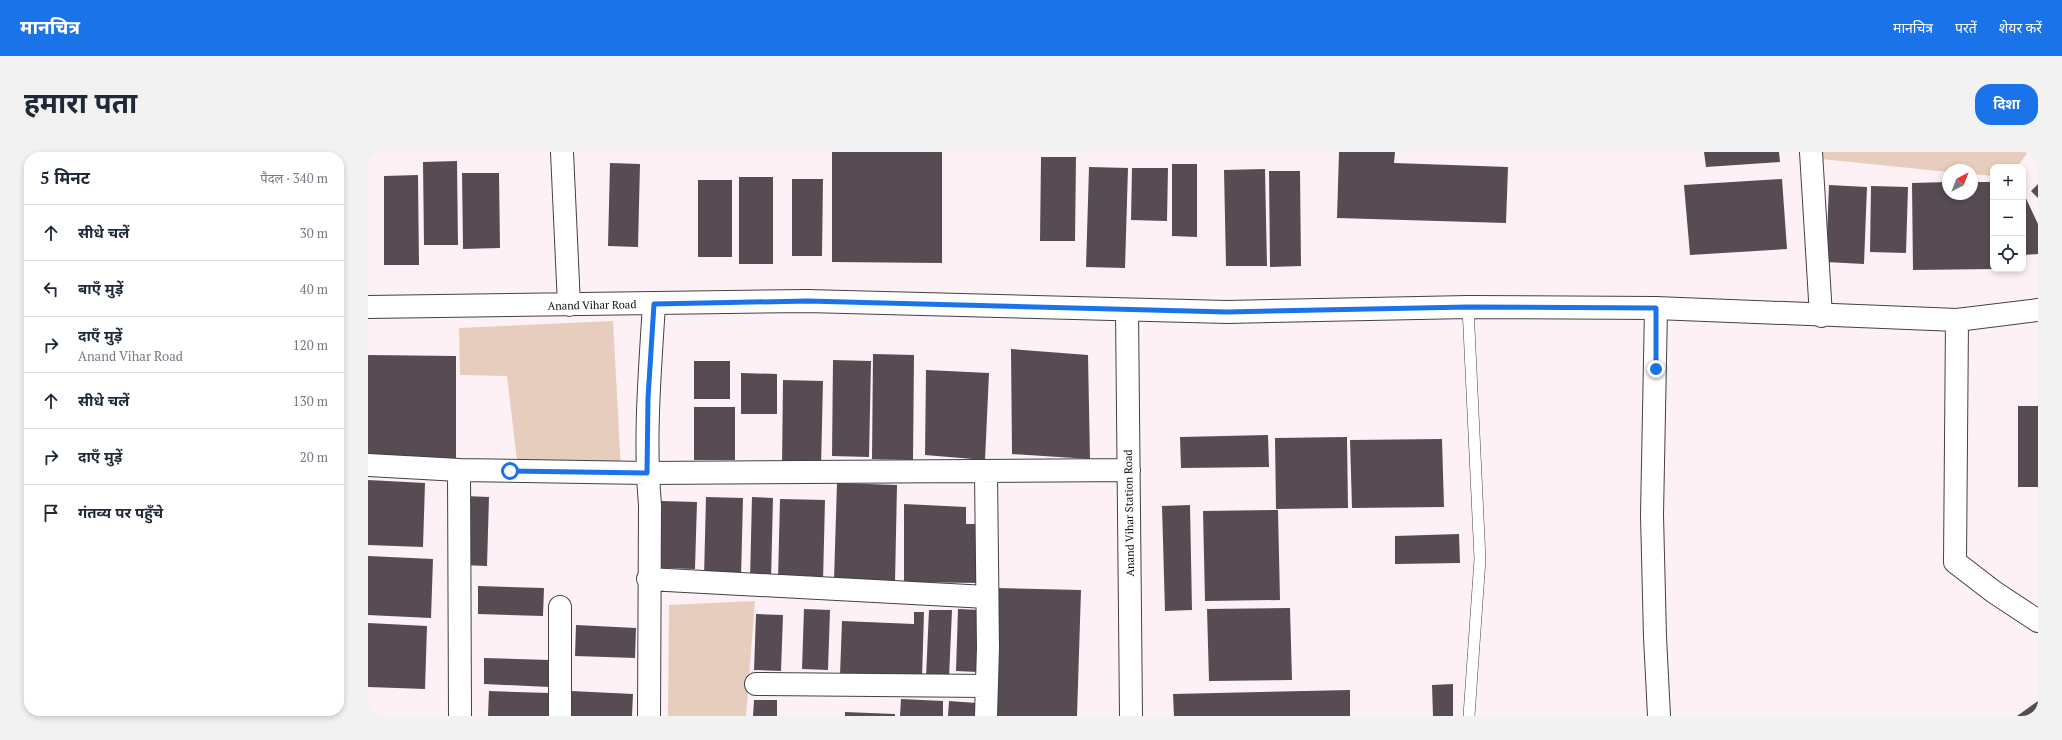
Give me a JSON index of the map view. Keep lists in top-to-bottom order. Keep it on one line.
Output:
{"streets":{"street":["Anand Vihar Road","Anand Vihar Station Road"]},"crossings":[["Anand Vihar Road","Anand Vihar Station Road"]],"north":"top right","page":{"header":"मानचित्र","nav":["मानचित्र","परतें","शेयर करें"],"title":"हमारा पता","buttons":"दिशा","heading":["5 मिनट","पैदल · 340 m"],"map_buttons":["+","−"],"list":[["सीधे चलें","30 m"],["बाएँ मुड़ें","40 m"],["दाएँ मुड़ें","Anand Vihar Road","120 m"],["सीधे चलें","130 m"],["दाएँ मुड़ें","20 m"],"गंतव्य पर पहुँचे"]}}
